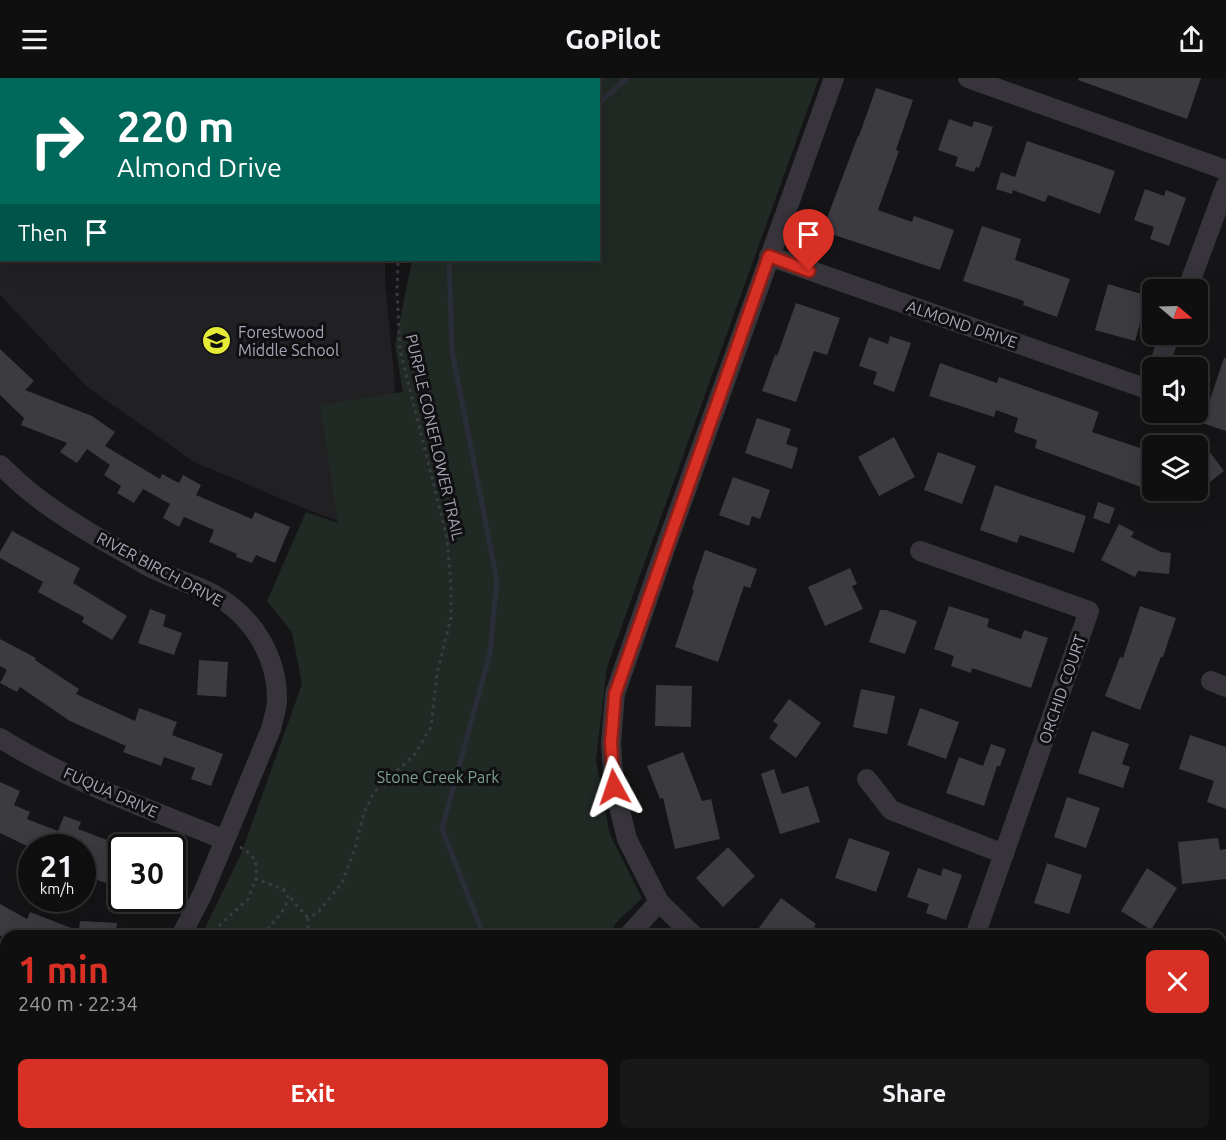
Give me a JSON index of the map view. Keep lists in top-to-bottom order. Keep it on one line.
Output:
{"streets":{"street":["ALMOND DRIVE","RIVER BIRCH DRIVE","ORCHID COURT","FUQUA DRIVE"],"path":["PURPLE CONEFLOWER TRAIL"]},"crossings":[["RIVER BIRCH DRIVE","FUQUA DRIVE"]],"parks":["Stone Creek Park"],"places":{"school or university":["Forestwood Middle School"]},"north":"right","page":{"header":"GoPilot","turn":["220 m","Almond Drive"],"then":"Then","speed":"21 km/h","limit":"30","heading":["1 min","240 m · 22:34"],"buttons":["Exit","Share"]}}
